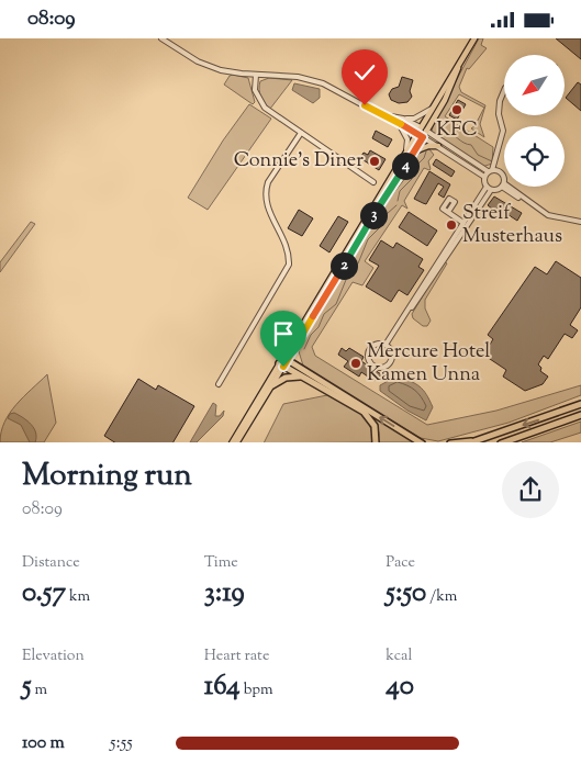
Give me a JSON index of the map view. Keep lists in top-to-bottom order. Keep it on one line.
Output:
{"places":["KFC","Connie’s Diner","Streif Musterhaus","Mercure Hotel Kamen Unna"],"north":"bottom left","page":{"status":"08:09","pins":["4","3","2"],"heading":["Morning run","08:09"],"stats":[["Distance","0.57 km"],["Time","3:19"],["Pace","5:50 /km"],["Elevation","5 m"],["Heart rate","164 bpm"],["kcal","40"]],"list":[{"name":"100 m","note":"5:55"}]}}
